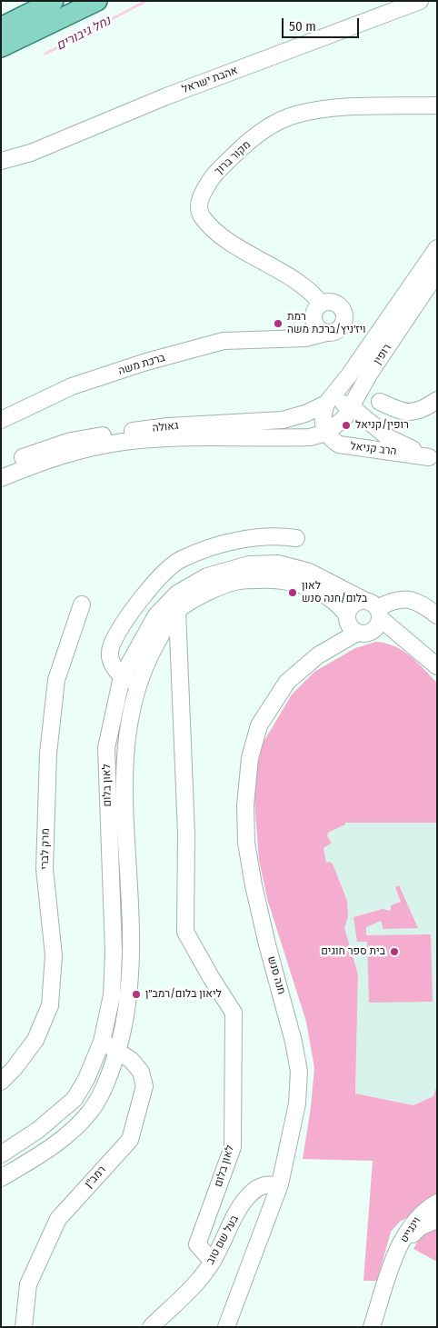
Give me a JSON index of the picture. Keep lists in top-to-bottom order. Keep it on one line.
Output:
{"streets":{"street":["אהבת ישראל","מקור ברוך","רופין","ברכת משה","גאולה","הרב קניאל","לאון בלום","מרק לברי","חנה סנש","רמב\"ן","וינגייט","בעל שם טוב"]},"crossings":[["מקור ברוך","ברכת משה"],["רופין","גאולה"],["רופין","הרב קניאל"],["גאולה","הרב קניאל"],["לאון בלום","חנה סנש"],["לאון בלום","רמב\"ן"],["לאון בלום","בעל שם טוב"],["חנה סנש","בעל שם טוב"]],"water":["נחל גיבורים"],"places":["רמת ויז׳ניץ/ברכת משה","רופין/קניאל","לאון בלום/חנה סנש","בית ספר חוגים","ליאון בלום/רמב״ן"],"scale_bar":"50 m"}
